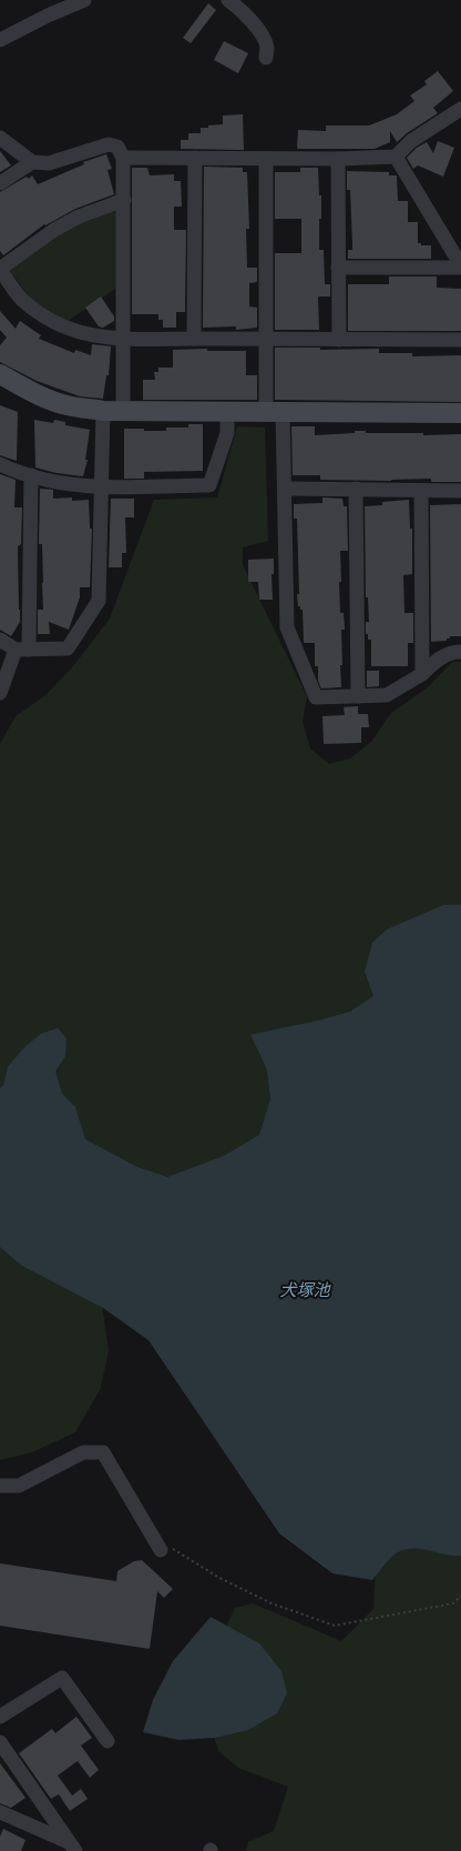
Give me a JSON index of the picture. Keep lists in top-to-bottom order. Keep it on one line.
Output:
{"water":["犬塚池"]}
